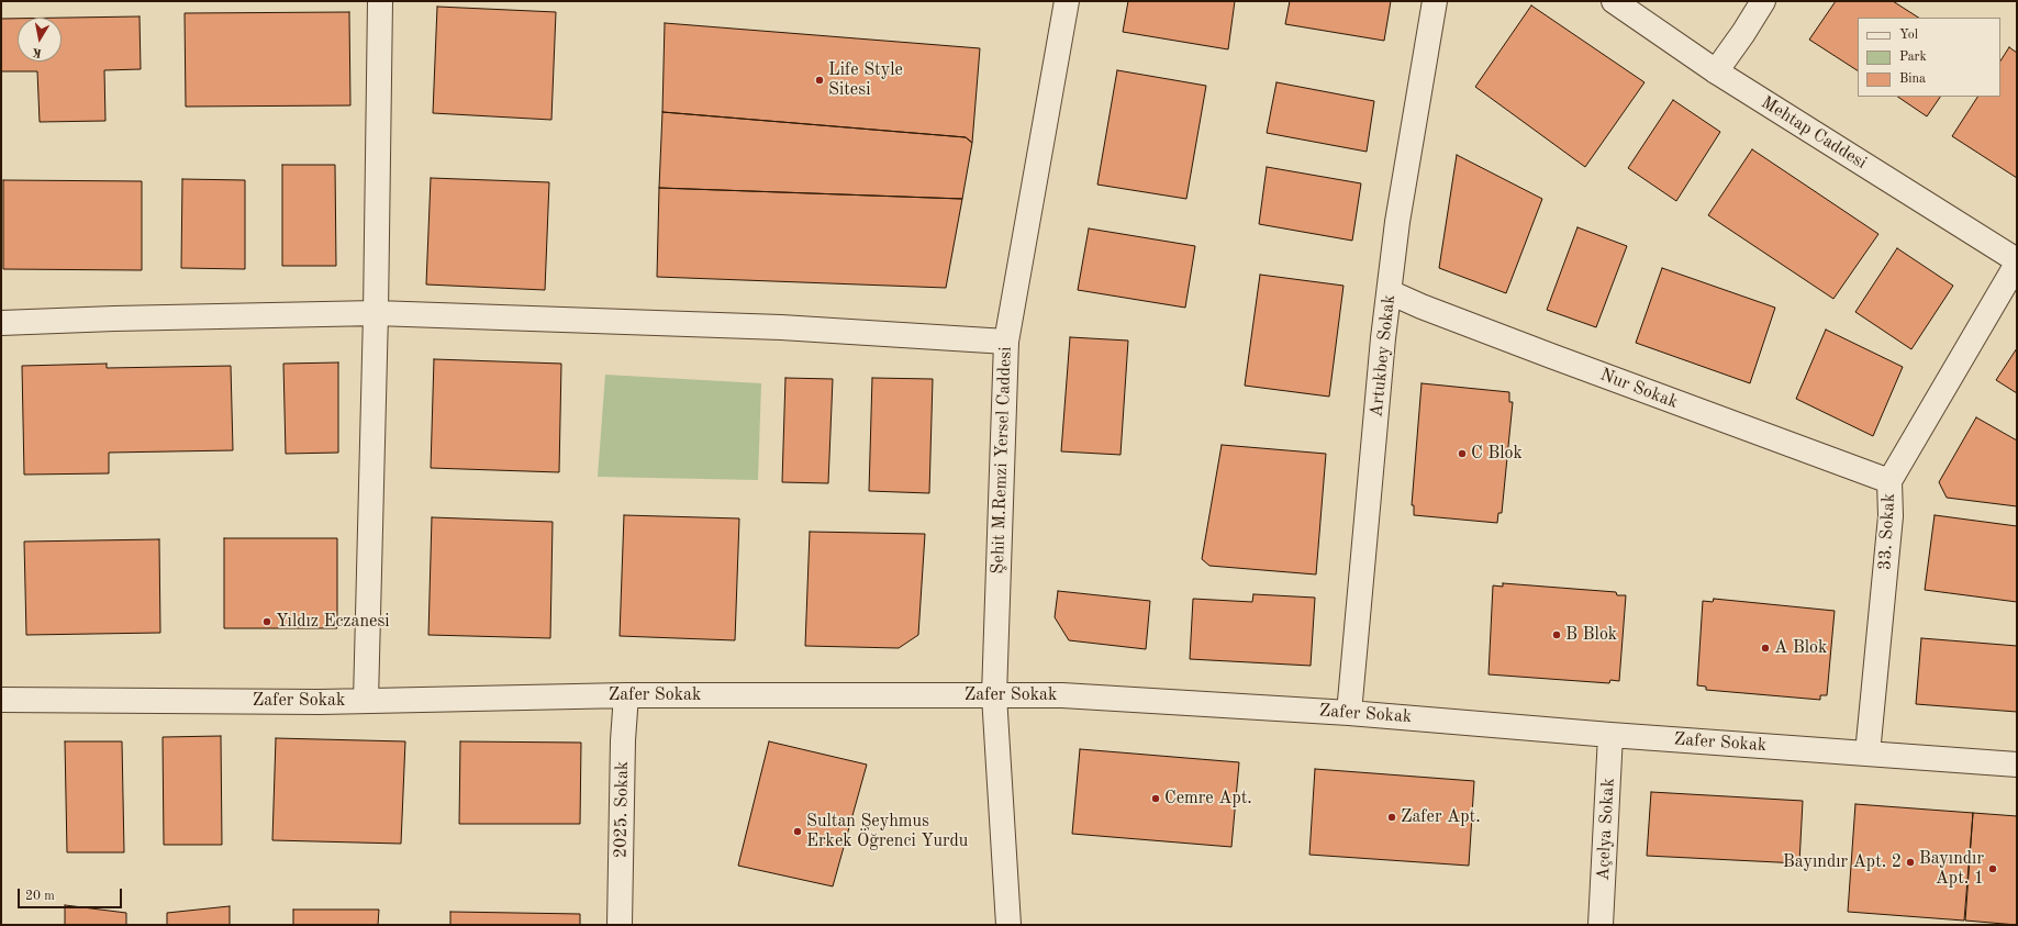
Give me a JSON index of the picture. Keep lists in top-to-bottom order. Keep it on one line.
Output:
{"streets":{"street":["Mehtap Caddesi","Artukbey Sokak","Nur Sokak","Şehit M.Remzi Yersel Caddesi","33. Sokak","Zafer Sokak","2025. Sokak","Açelya Sokak"]},"crossings":[["Artukbey Sokak","Nur Sokak"],["Artukbey Sokak","Zafer Sokak"],["Nur Sokak","33. Sokak"],["Şehit M.Remzi Yersel Caddesi","Zafer Sokak"],["33. Sokak","Zafer Sokak"],["Zafer Sokak","2025. Sokak"],["Zafer Sokak","Açelya Sokak"]],"places":["Life Style Sitesi","C Blok","Yıldız Eczanesi","B Blok","A Blok","Cemre Apt.","Zafer Apt.","Sultan Şeyhmus Erkek Öğrenci Yurdu","Bayındır Apt. 2","Bayındır Apt. 1"],"legend":["Yol","Park","Bina"],"scale_bar":"20 m","north":"bottom"}
